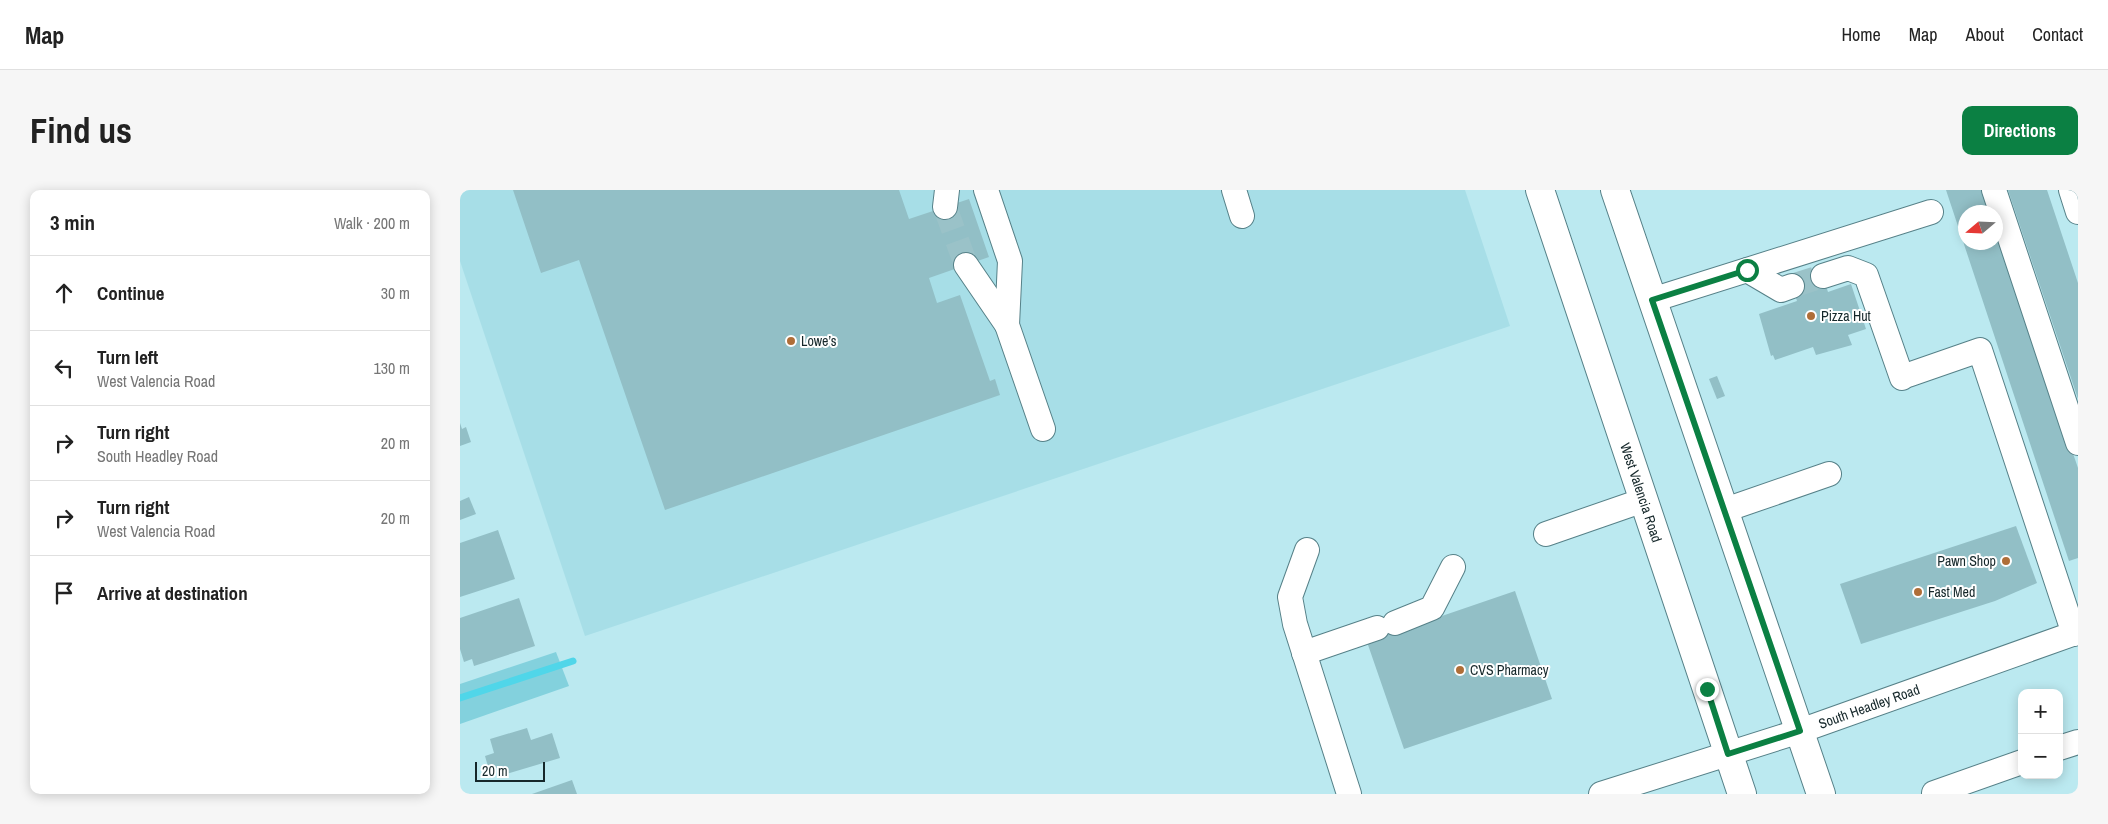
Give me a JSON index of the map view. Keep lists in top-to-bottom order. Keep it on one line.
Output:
{"streets":{"main road":["West Valencia Road"],"street":["South Headley Road"]},"crossings":[["West Valencia Road","South Headley Road"]],"places":["Pizza Hut","Lowe’s","Pawn Shop","Fast Med","CVS Pharmacy"],"scale_bar":"20 m","north":"left","page":{"header":"Map","nav":["Home","Map","About","Contact"],"buttons":"Directions","title":"Find us","heading":["3 min","Walk · 200 m"],"list":[["Continue","30 m"],["Turn left","West Valencia Road","130 m"],["Turn right","South Headley Road","20 m"],["Turn right","West Valencia Road","20 m"],"Arrive at destination"],"map_buttons":["+","−"],"scale":"20 m"}}
